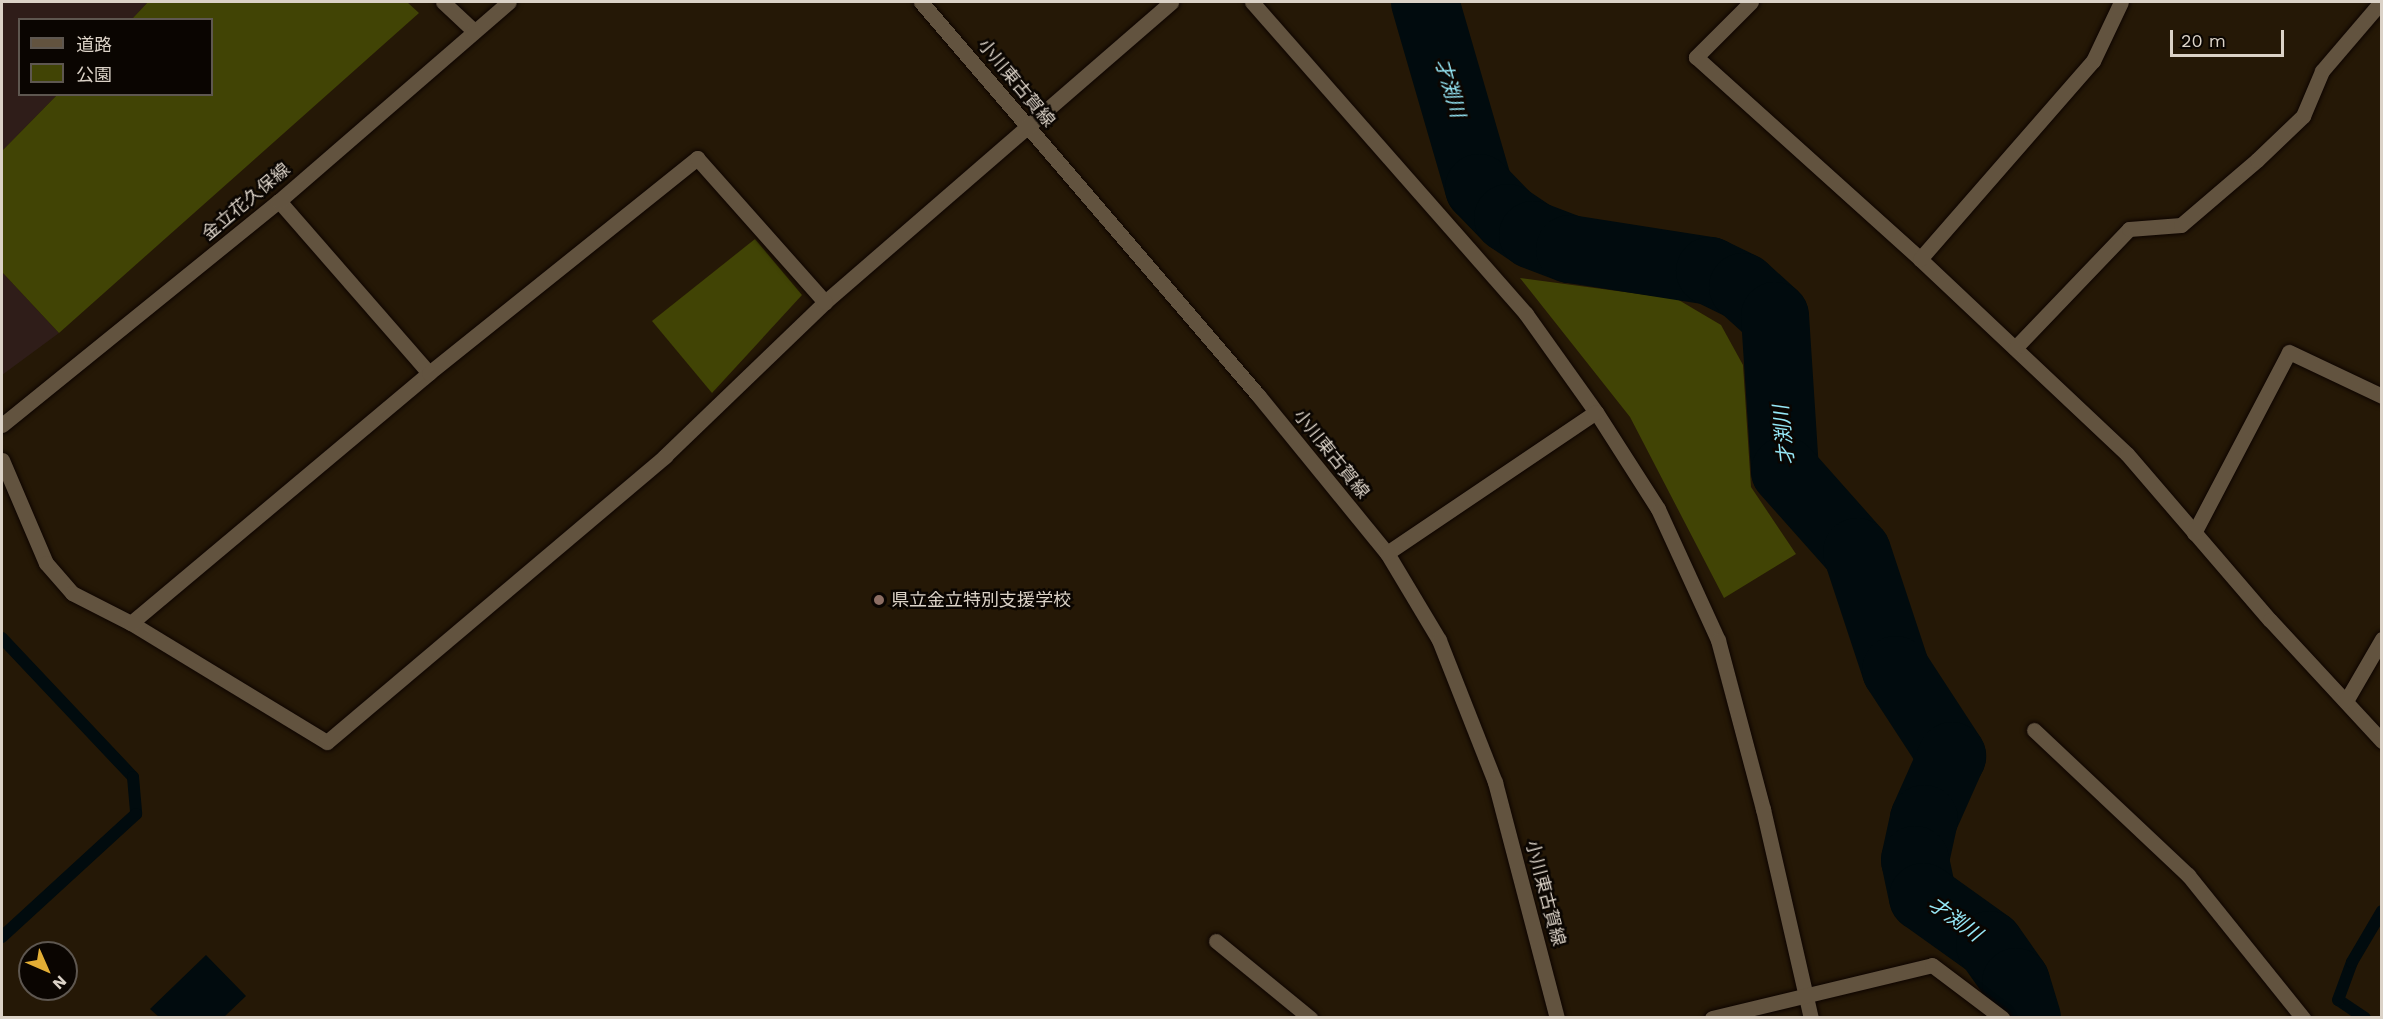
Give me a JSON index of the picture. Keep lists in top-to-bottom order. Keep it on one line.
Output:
{"streets":{"street":["小川東古賀線","金立花久保線"]},"water":["才渕川"],"places":["県立金立特別支援学校"],"legend":["道路","公園"],"scale_bar":"20 m","north":"bottom right"}
